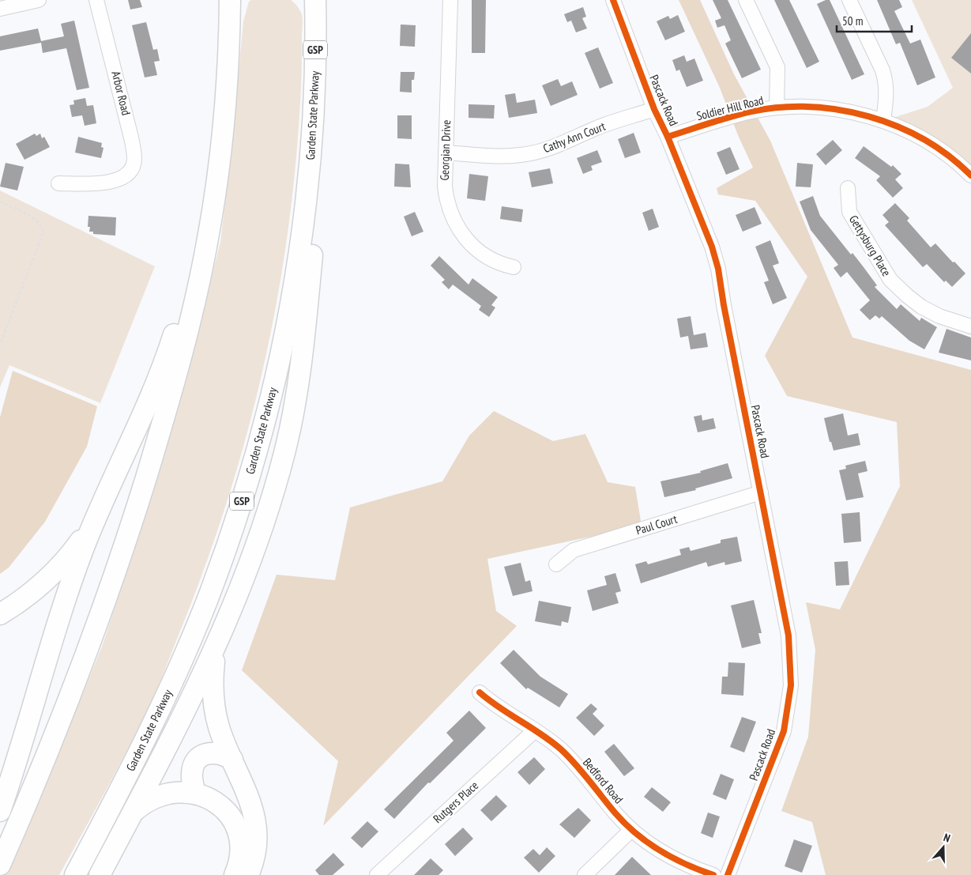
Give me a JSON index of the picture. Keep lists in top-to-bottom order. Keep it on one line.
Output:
{"streets":{"highway":["GSP","Garden State Parkway"],"street":["Arbor Road","Pascack Road","Soldier Hill Road","Cathy Ann Court","Georgian Drive","Gettysburg Place","Paul Court","Bedford Road","Rutgers Place"]},"crossings":[["Pascack Road","Soldier Hill Road"],["Pascack Road","Cathy Ann Court"],["Pascack Road","Paul Court"],["Cathy Ann Court","Georgian Drive"],["Bedford Road","Rutgers Place"]],"scale_bar":"50 m","north":"top"}
